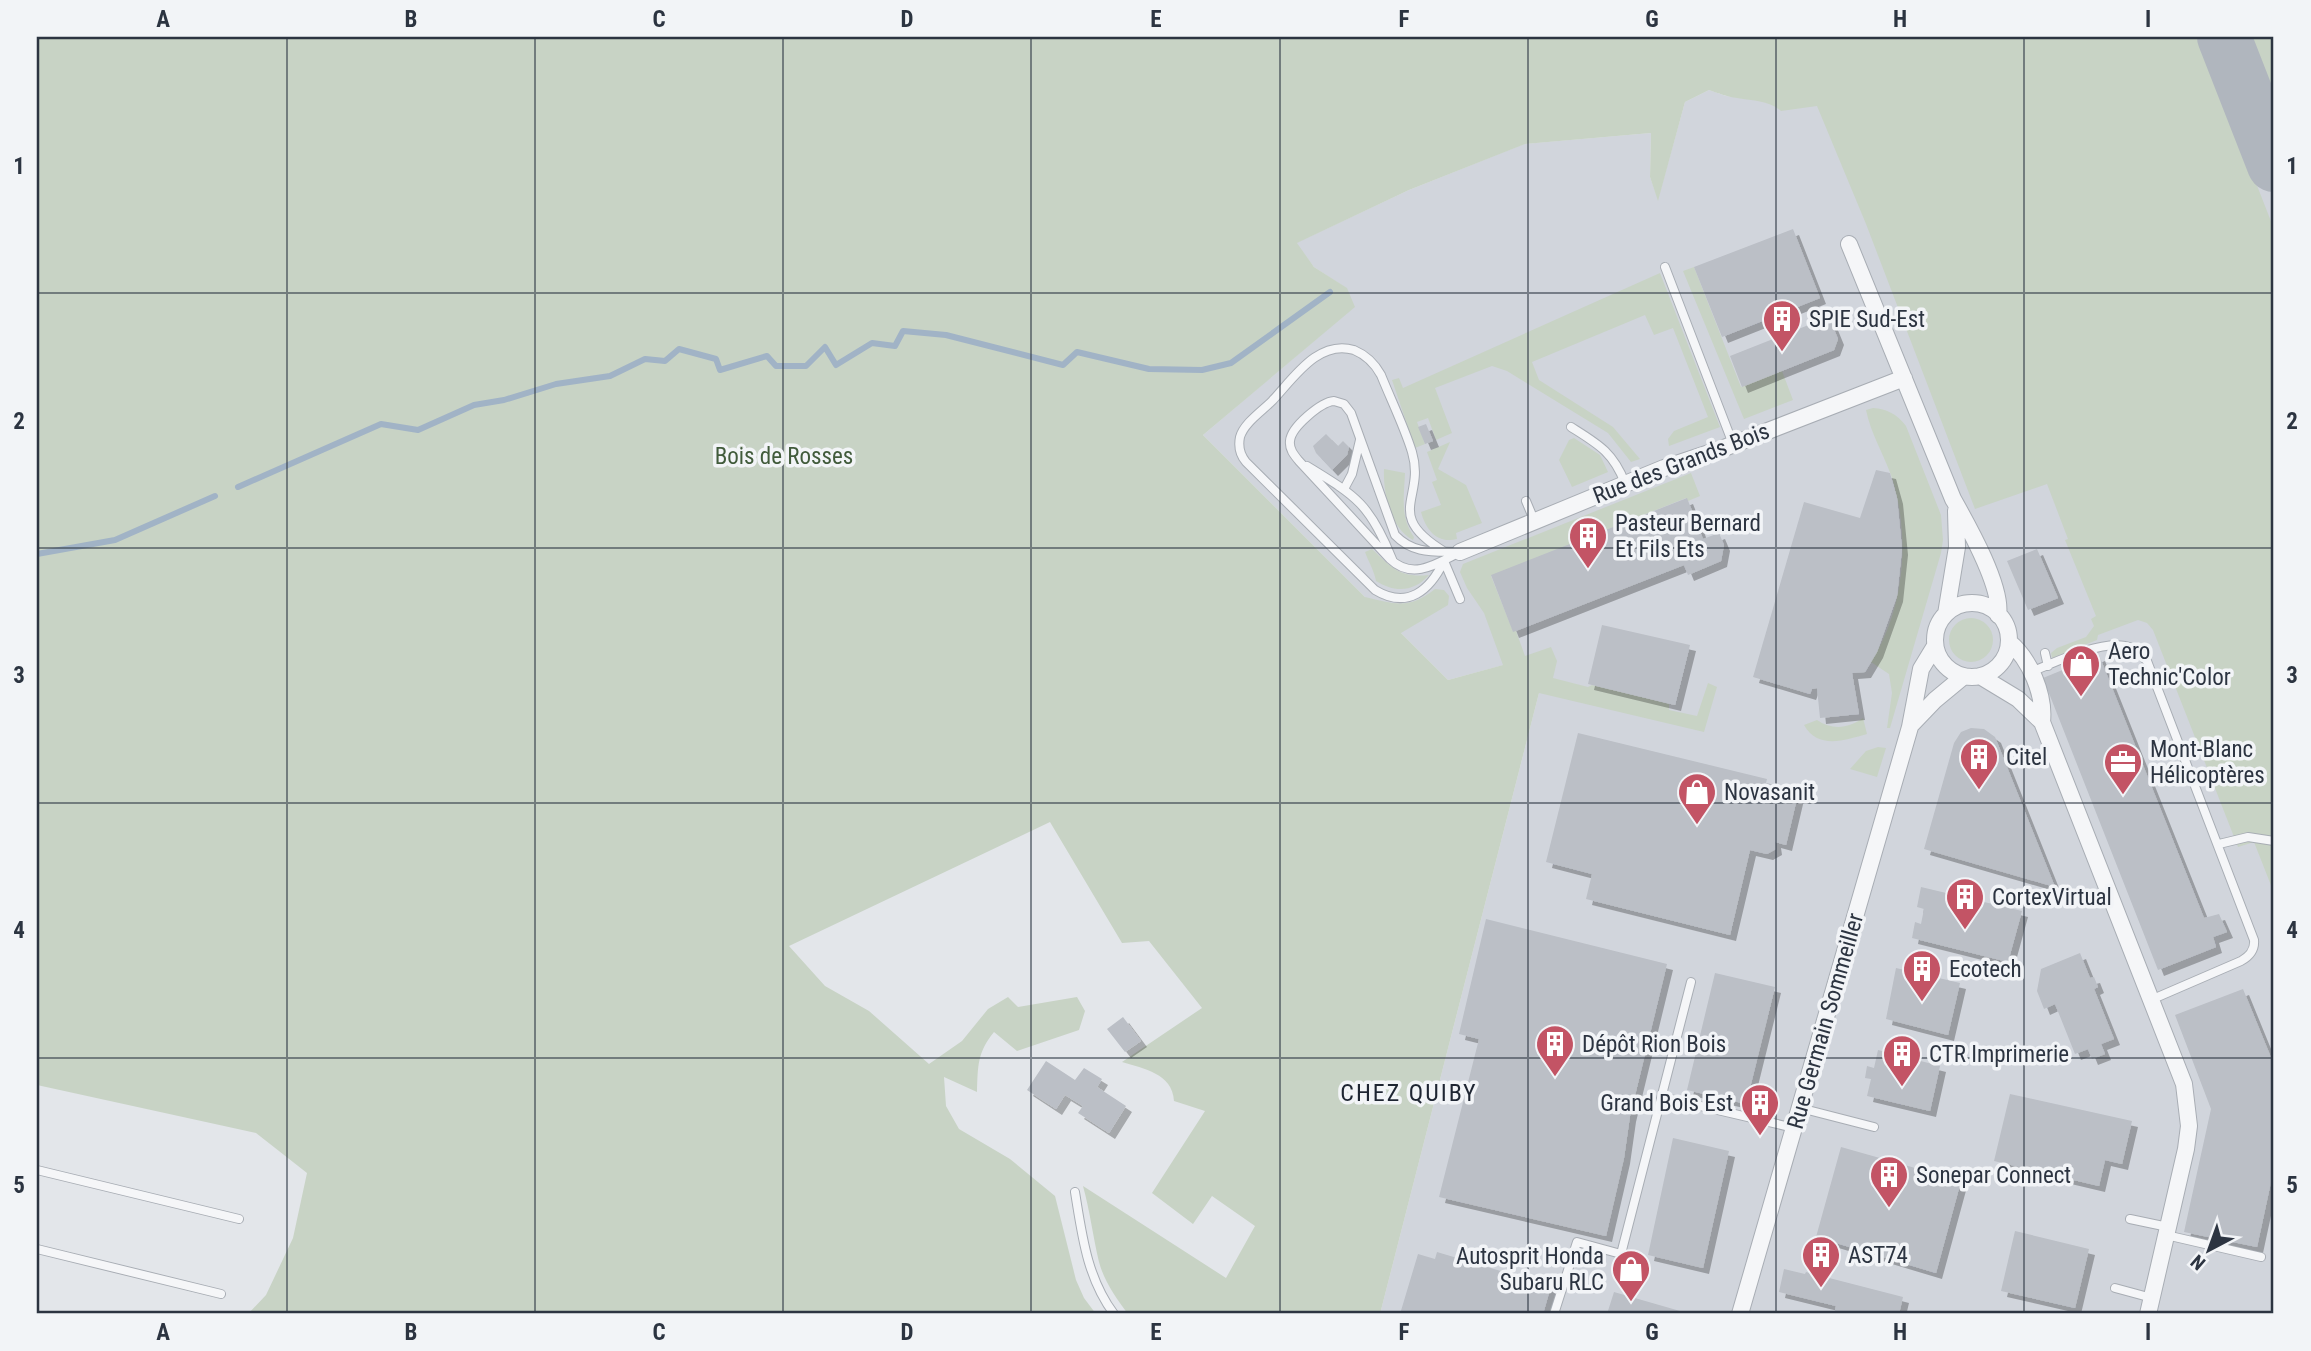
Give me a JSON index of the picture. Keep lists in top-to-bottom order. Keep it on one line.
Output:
{"streets":{"street":["Rue des Grands Bois","Rue Germain Sommeiller"]},"crossings":[["Rue des Grands Bois","Rue Germain Sommeiller"]],"districts":["CHEZ QUIBY"],"parks":["Bois de Rosses"],"places":{"building":["SPIE Sud-Est","Pasteur Bernard Et Fils Ets","Citel","CortexVirtual","Ecotech","Dépôt Rion Bois","CTR Imprimerie","Grand Bois Est","Sonepar Connect","AST74"],"shop":["Aero Technic'Color","Novasanit","Autosprit Honda Subaru RLC"],"office":["Mont-Blanc Hélicoptères"]},"north":"bottom left","grid":{"columns":["A","B","C","D","E","F","G","H","I"],"rows":["1","2","3","4","5"]}}
